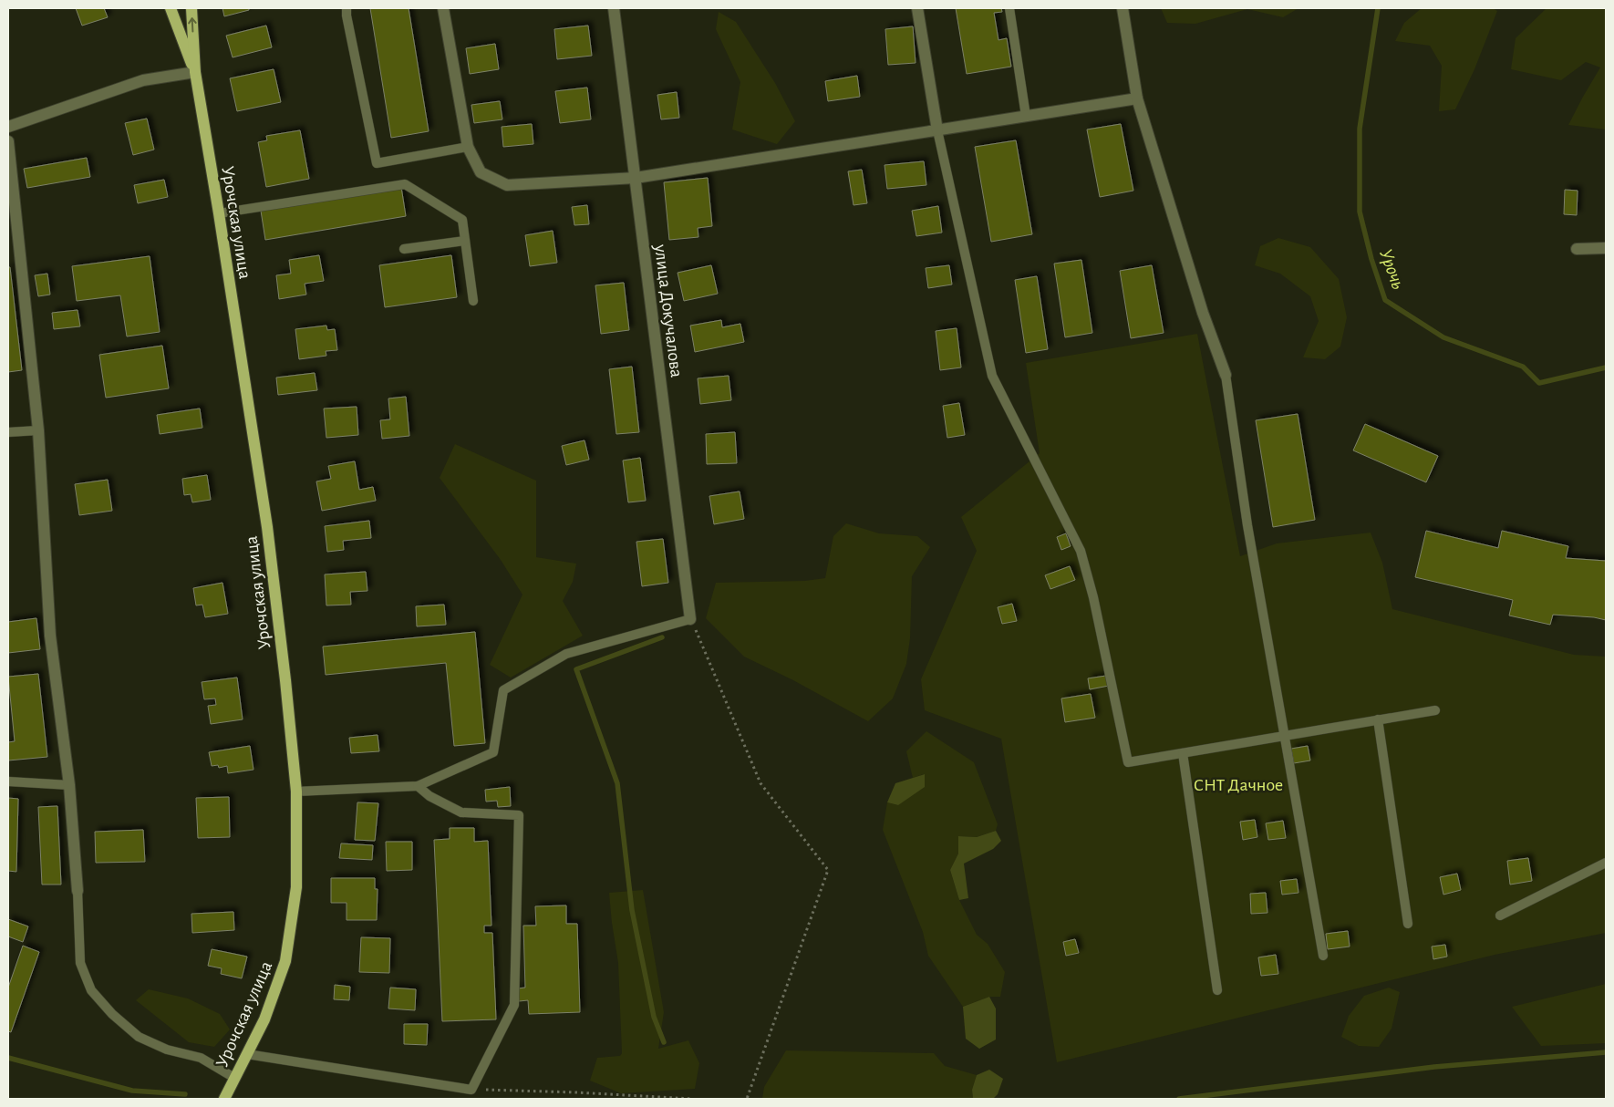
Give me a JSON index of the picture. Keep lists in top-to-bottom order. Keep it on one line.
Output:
{"streets":{"main road":["Урочская улица"],"street":["улица Докучалова"]},"water":["Урочь"],"parks":["СНТ Дачное"]}
